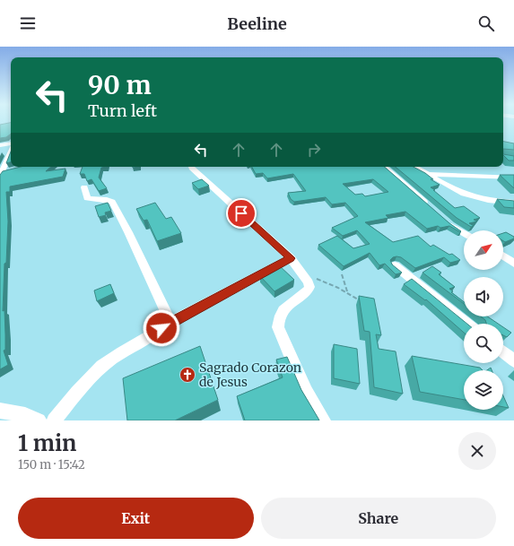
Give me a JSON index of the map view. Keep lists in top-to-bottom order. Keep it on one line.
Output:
{"places":{"church":["Sagrado Corazon de Jesus"]},"north":"top right","page":{"header":"Beeline","turn":["90 m","Turn left"],"heading":["1 min","150 m · 15:42"],"buttons":["Exit","Share"]}}
